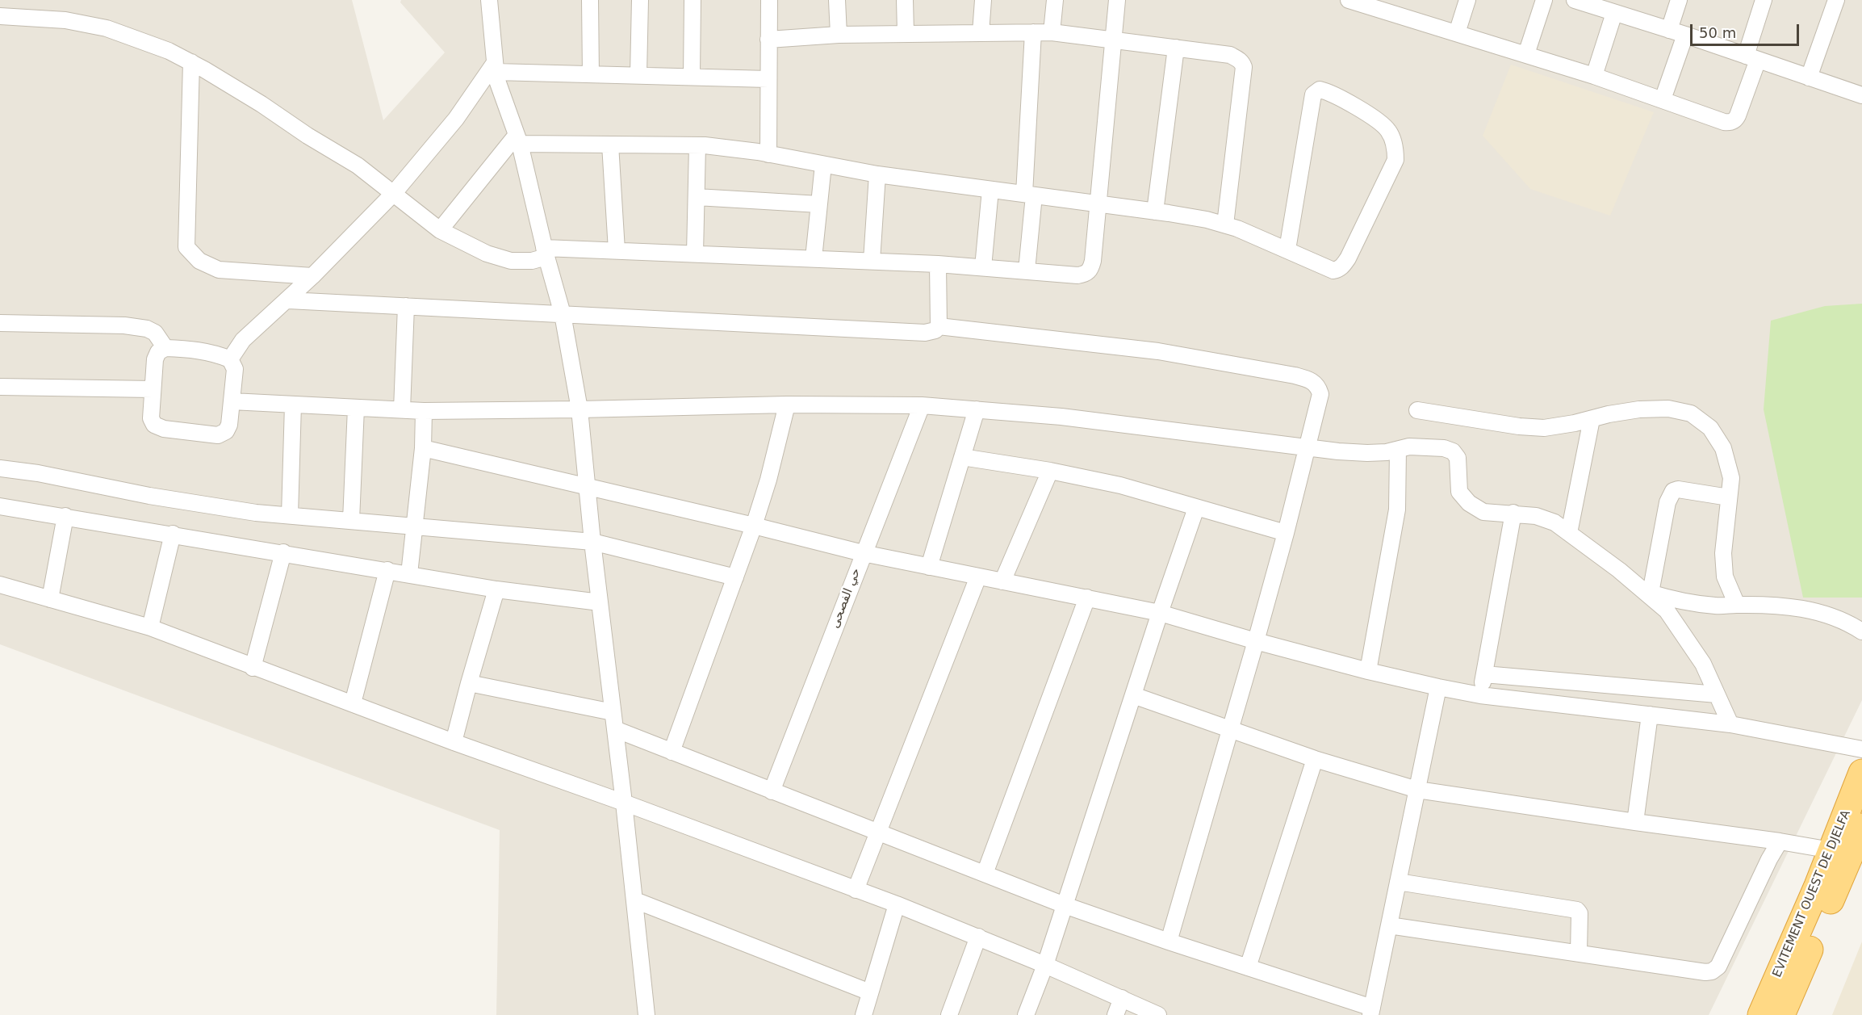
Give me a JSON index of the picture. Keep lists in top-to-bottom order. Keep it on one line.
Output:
{"streets":{"highway":["EVITEMENT OUEST DE DJELFA"],"street":["حي الفصحى"]},"scale_bar":"50 m"}
